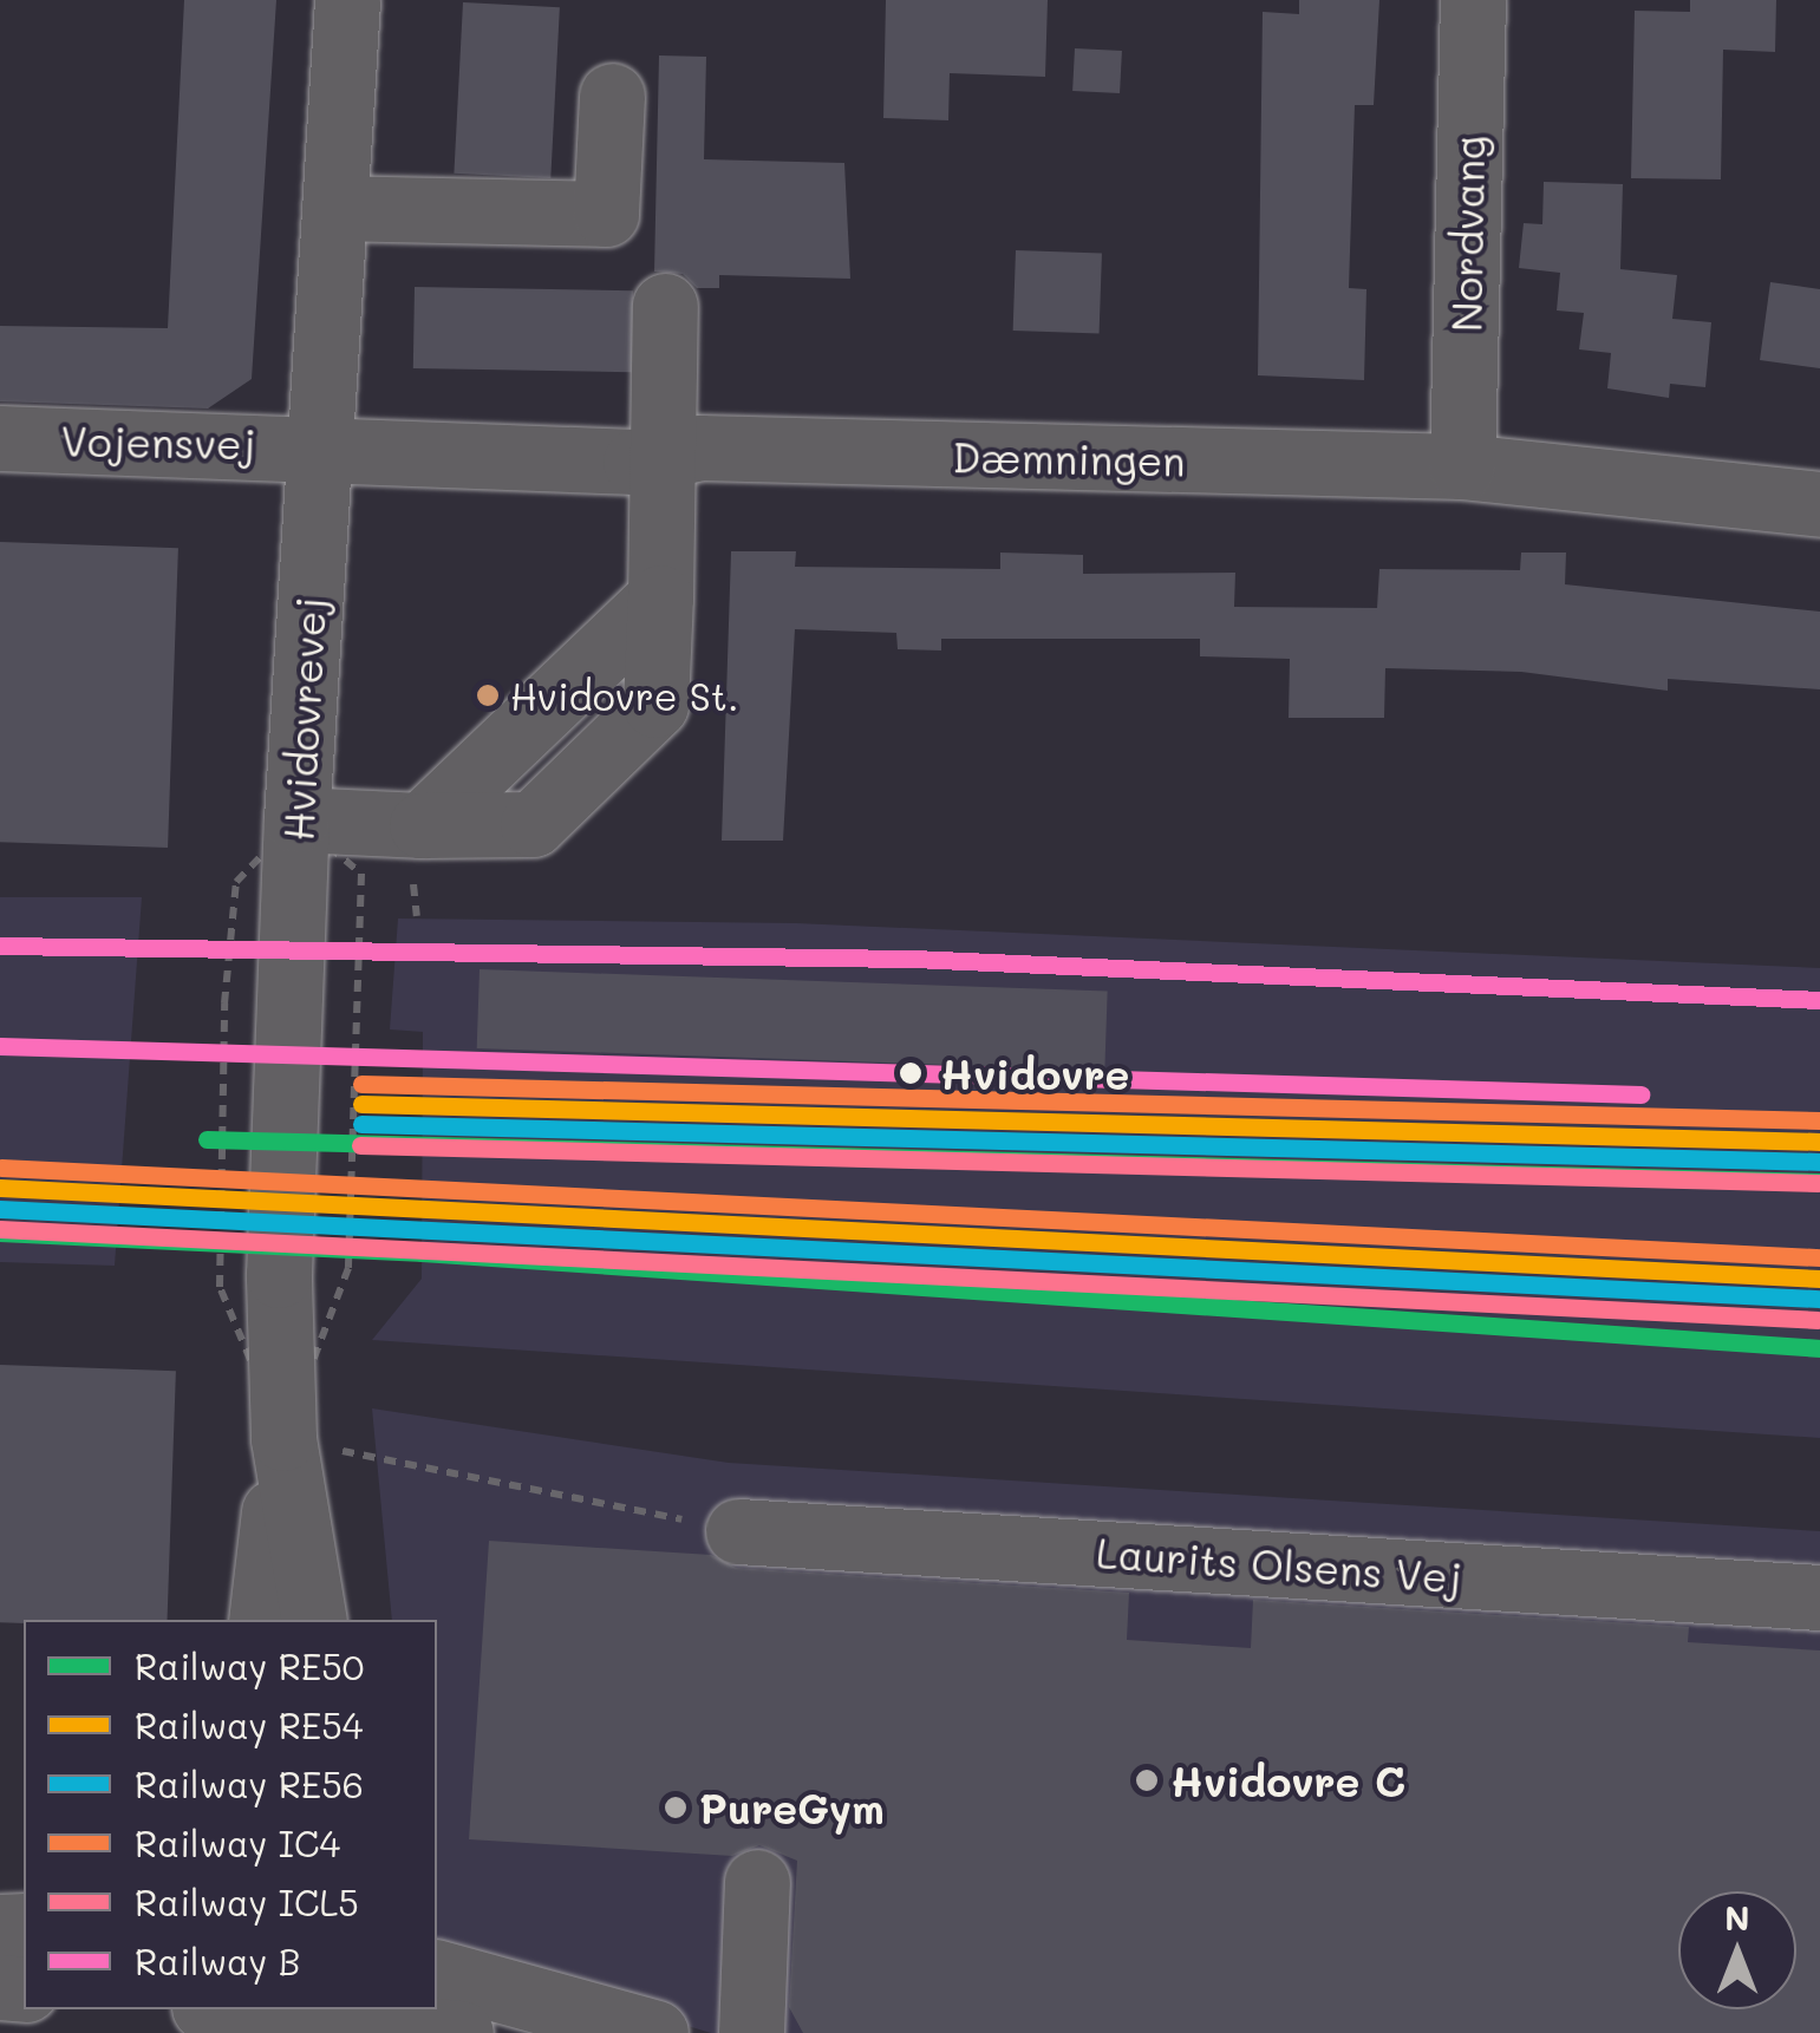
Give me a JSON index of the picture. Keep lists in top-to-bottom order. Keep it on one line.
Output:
{"streets":{"street":["Nordvang","Vojensvej","Dæmningen","Hvidovrevej","Laurits Olsens Vej"]},"crossings":[["Nordvang","Dæmningen"],["Vojensvej","Dæmningen"],["Vojensvej","Hvidovrevej"],["Dæmningen","Hvidovrevej"]],"places":["Hvidovre St.","Hvidovre","Hvidovre C","PureGym"],"lines":["rail line B","rail line IC4","rail line RE54","rail line RE56","rail line RE50","rail line ICL5"],"legend":["Railway RE50","Railway RE54","Railway RE56","Railway IC4","Railway ICL5","Railway B"],"north":"top"}
